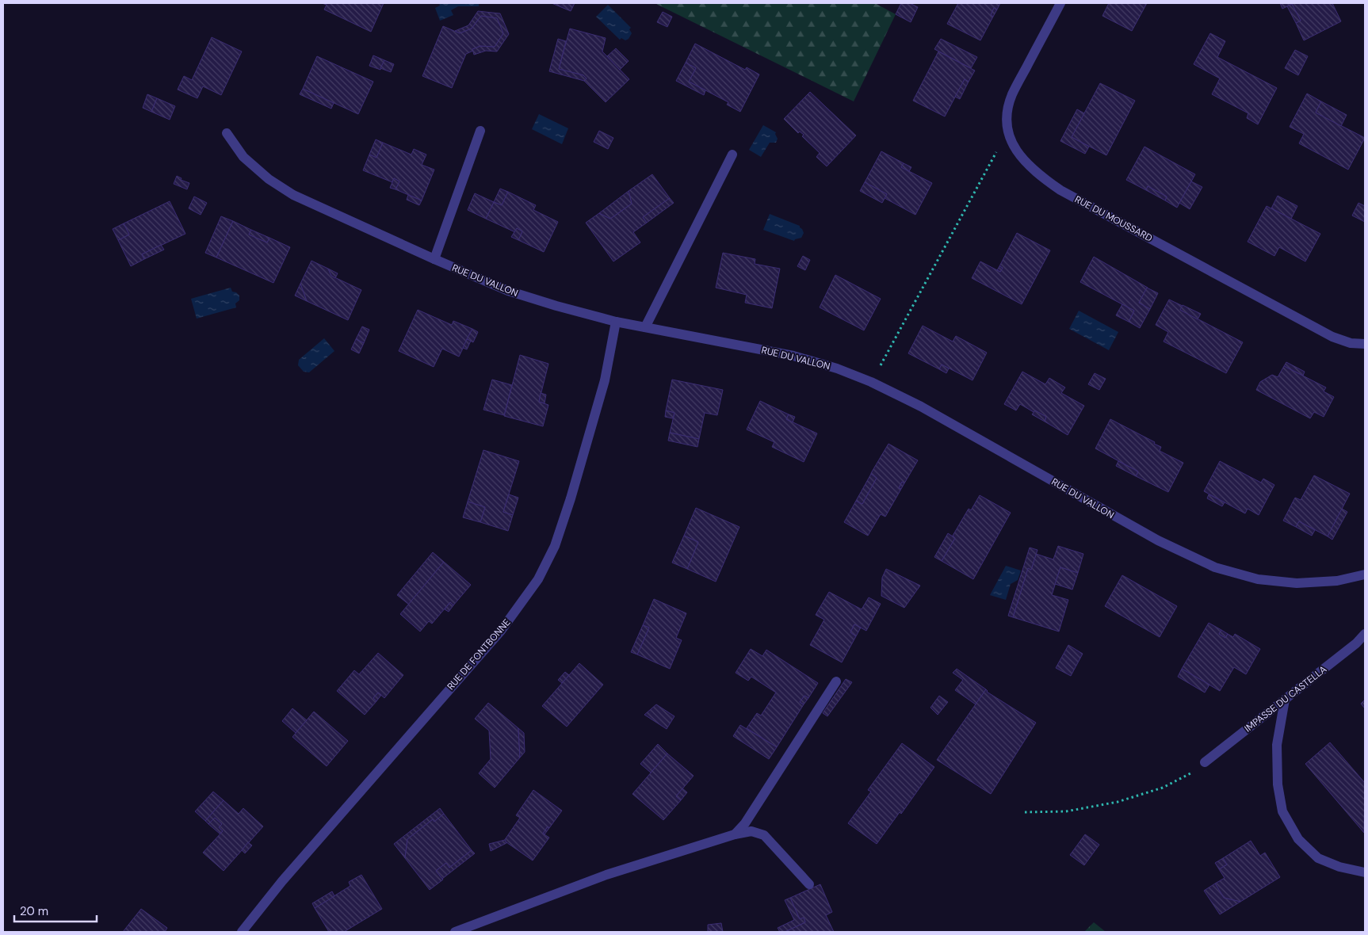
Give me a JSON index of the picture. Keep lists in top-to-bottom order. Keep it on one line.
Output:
{"streets":{"street":["RUE DU MOUSSARD","RUE DU VALLON","RUE DE FONTBONNE","IMPASSE DU CASTELLA"]},"crossings":[["RUE DU VALLON","RUE DE FONTBONNE"]],"scale_bar":"20 m"}
